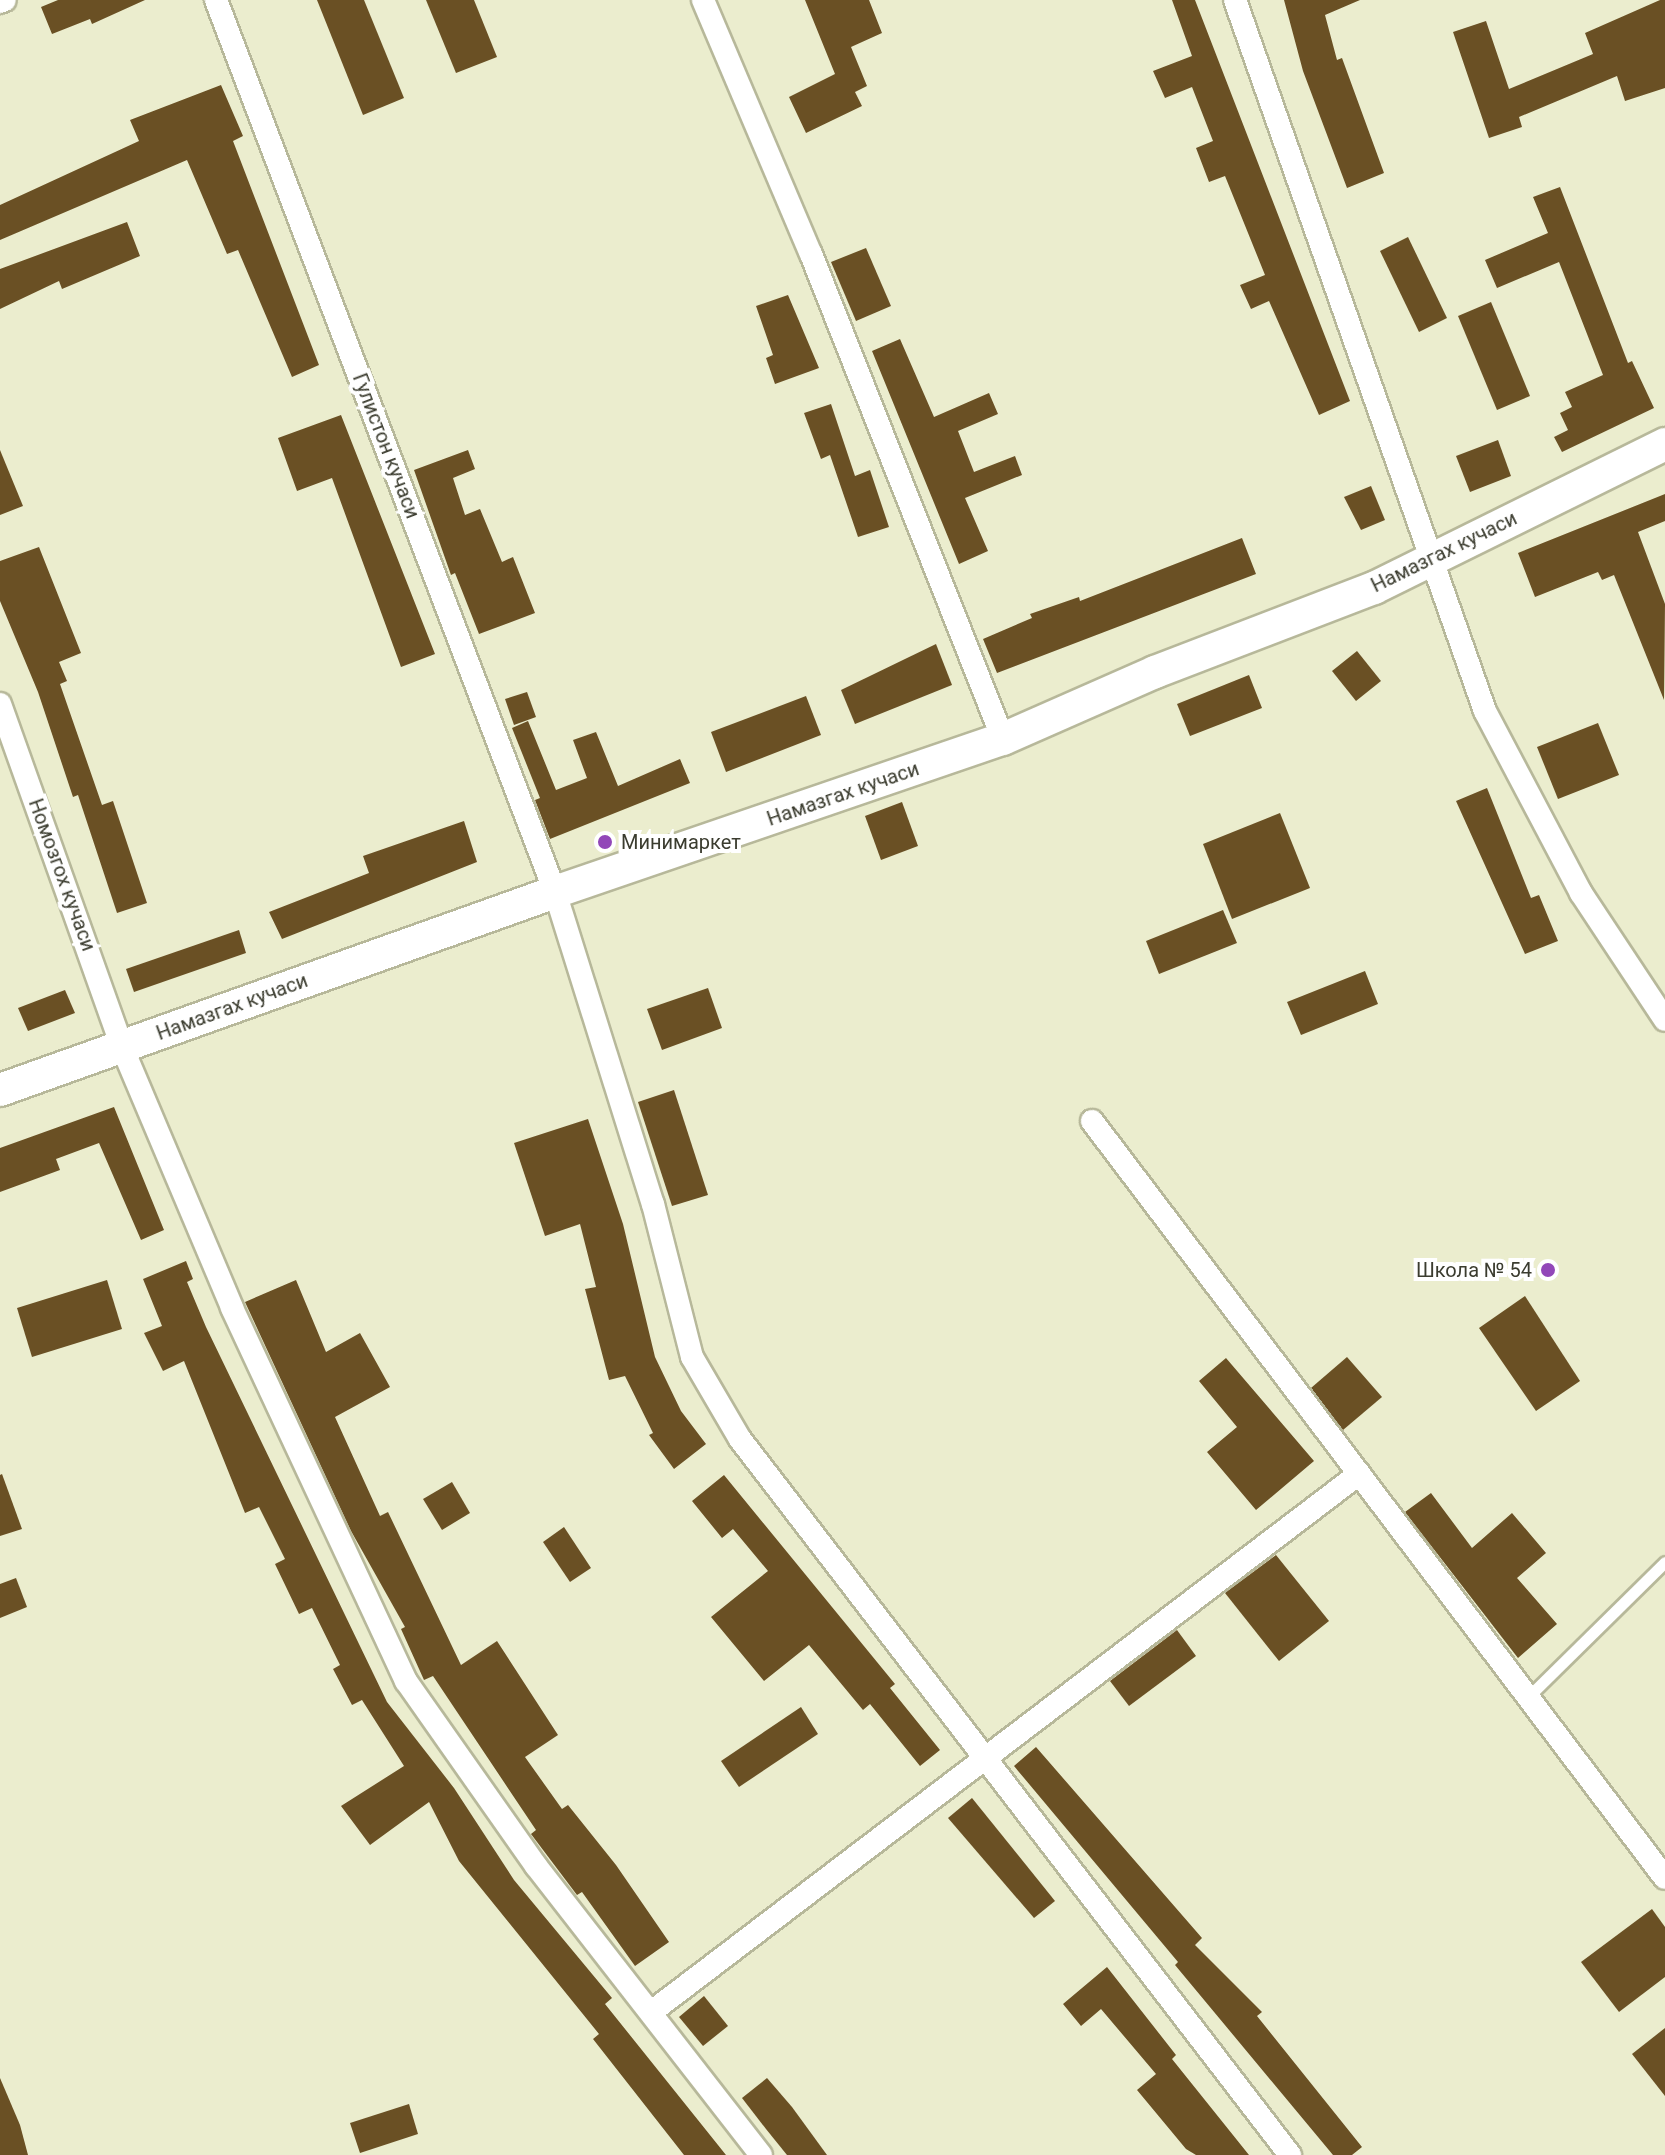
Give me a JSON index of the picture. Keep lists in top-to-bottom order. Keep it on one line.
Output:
{"streets":{"street":["Гулистон кучаси","Намазгах кучаси","Номозгох кучаси"]},"crossings":[["Гулистон кучаси","Намазгах кучаси"],["Намазгах кучаси","Номозгох кучаси"]],"places":["Минимаркет","Школа № 54"]}
